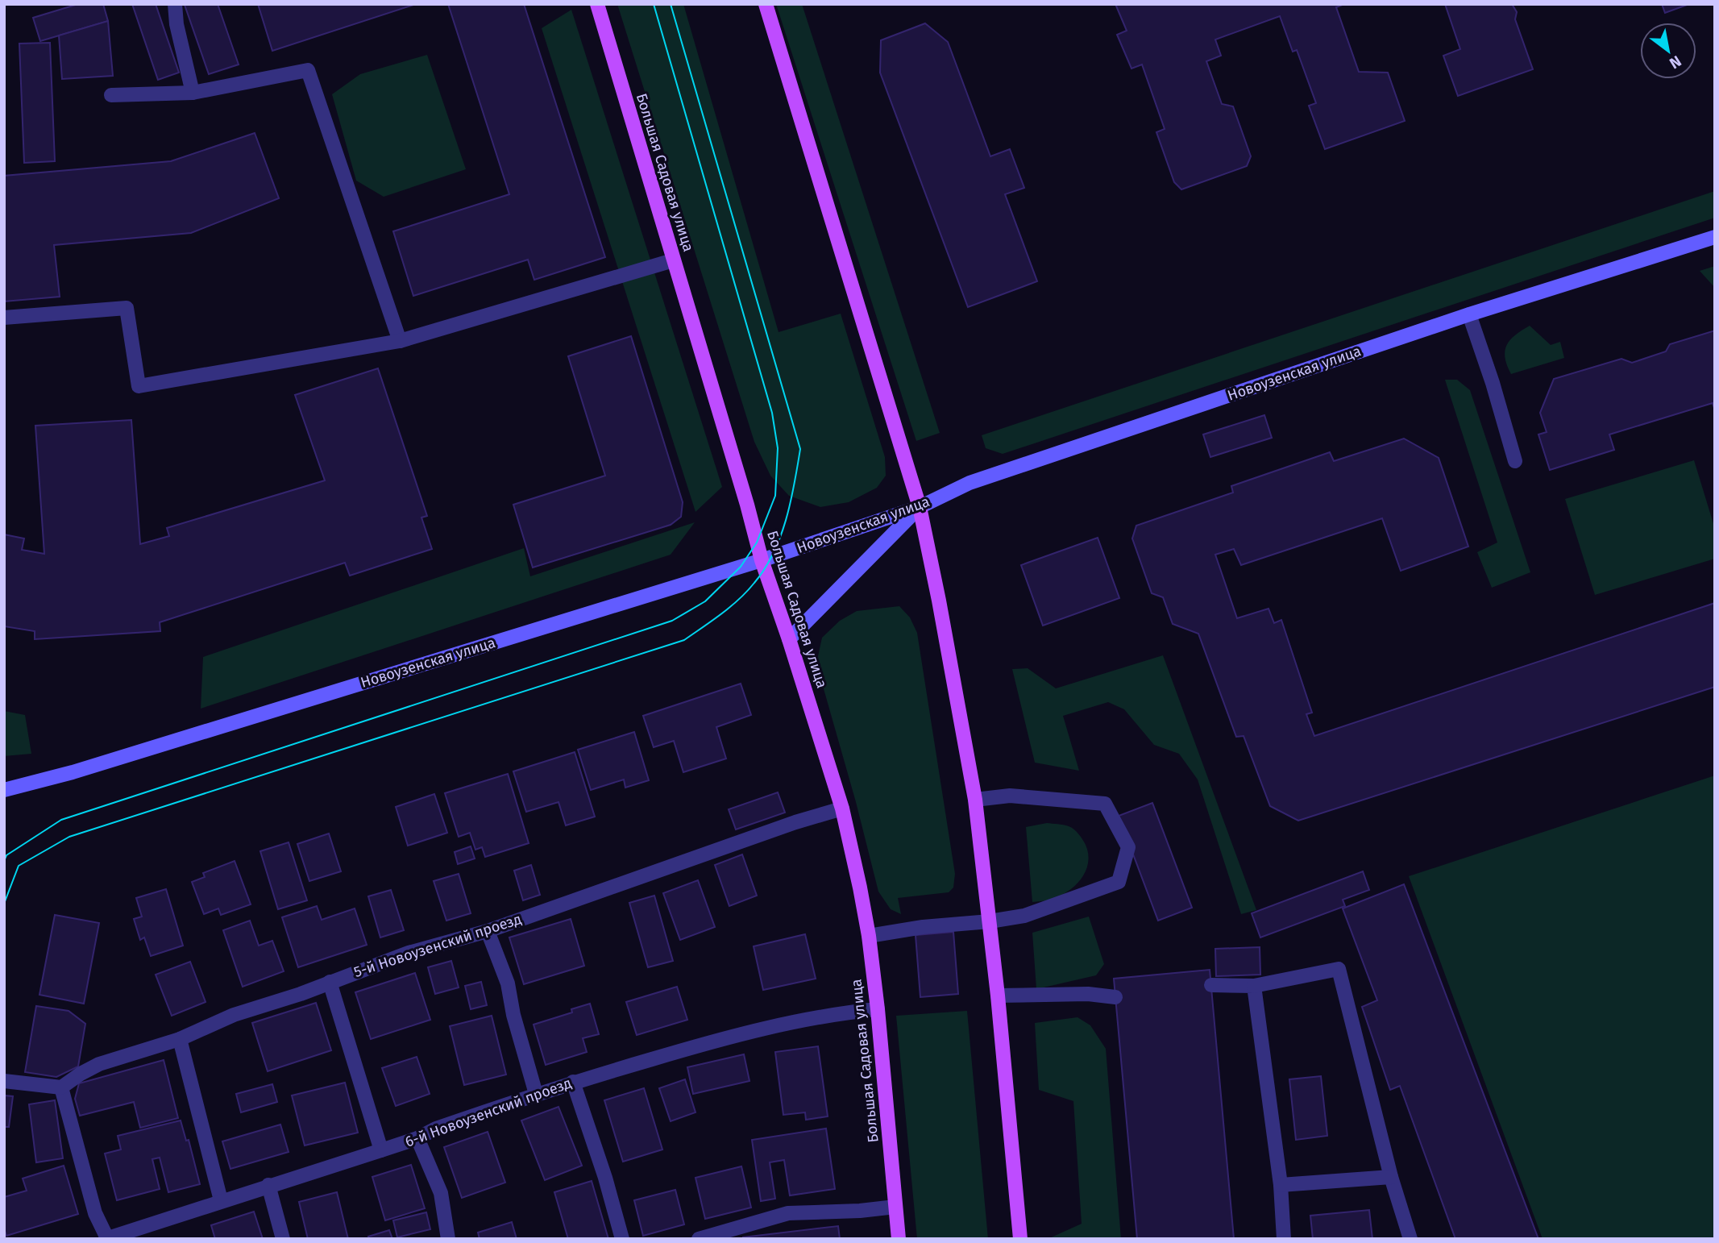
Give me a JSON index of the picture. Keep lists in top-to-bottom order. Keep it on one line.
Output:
{"streets":{"main road":["Большая Садовая улица","Новоузенская улица"],"street":["5-й Новоузенский проезд","6-й Новоузенский проезд"]},"crossings":[["Большая Садовая улица","Новоузенская улица"],["Большая Садовая улица","5-й Новоузенский проезд"],["Большая Садовая улица","6-й Новоузенский проезд"]],"north":"bottom right"}
